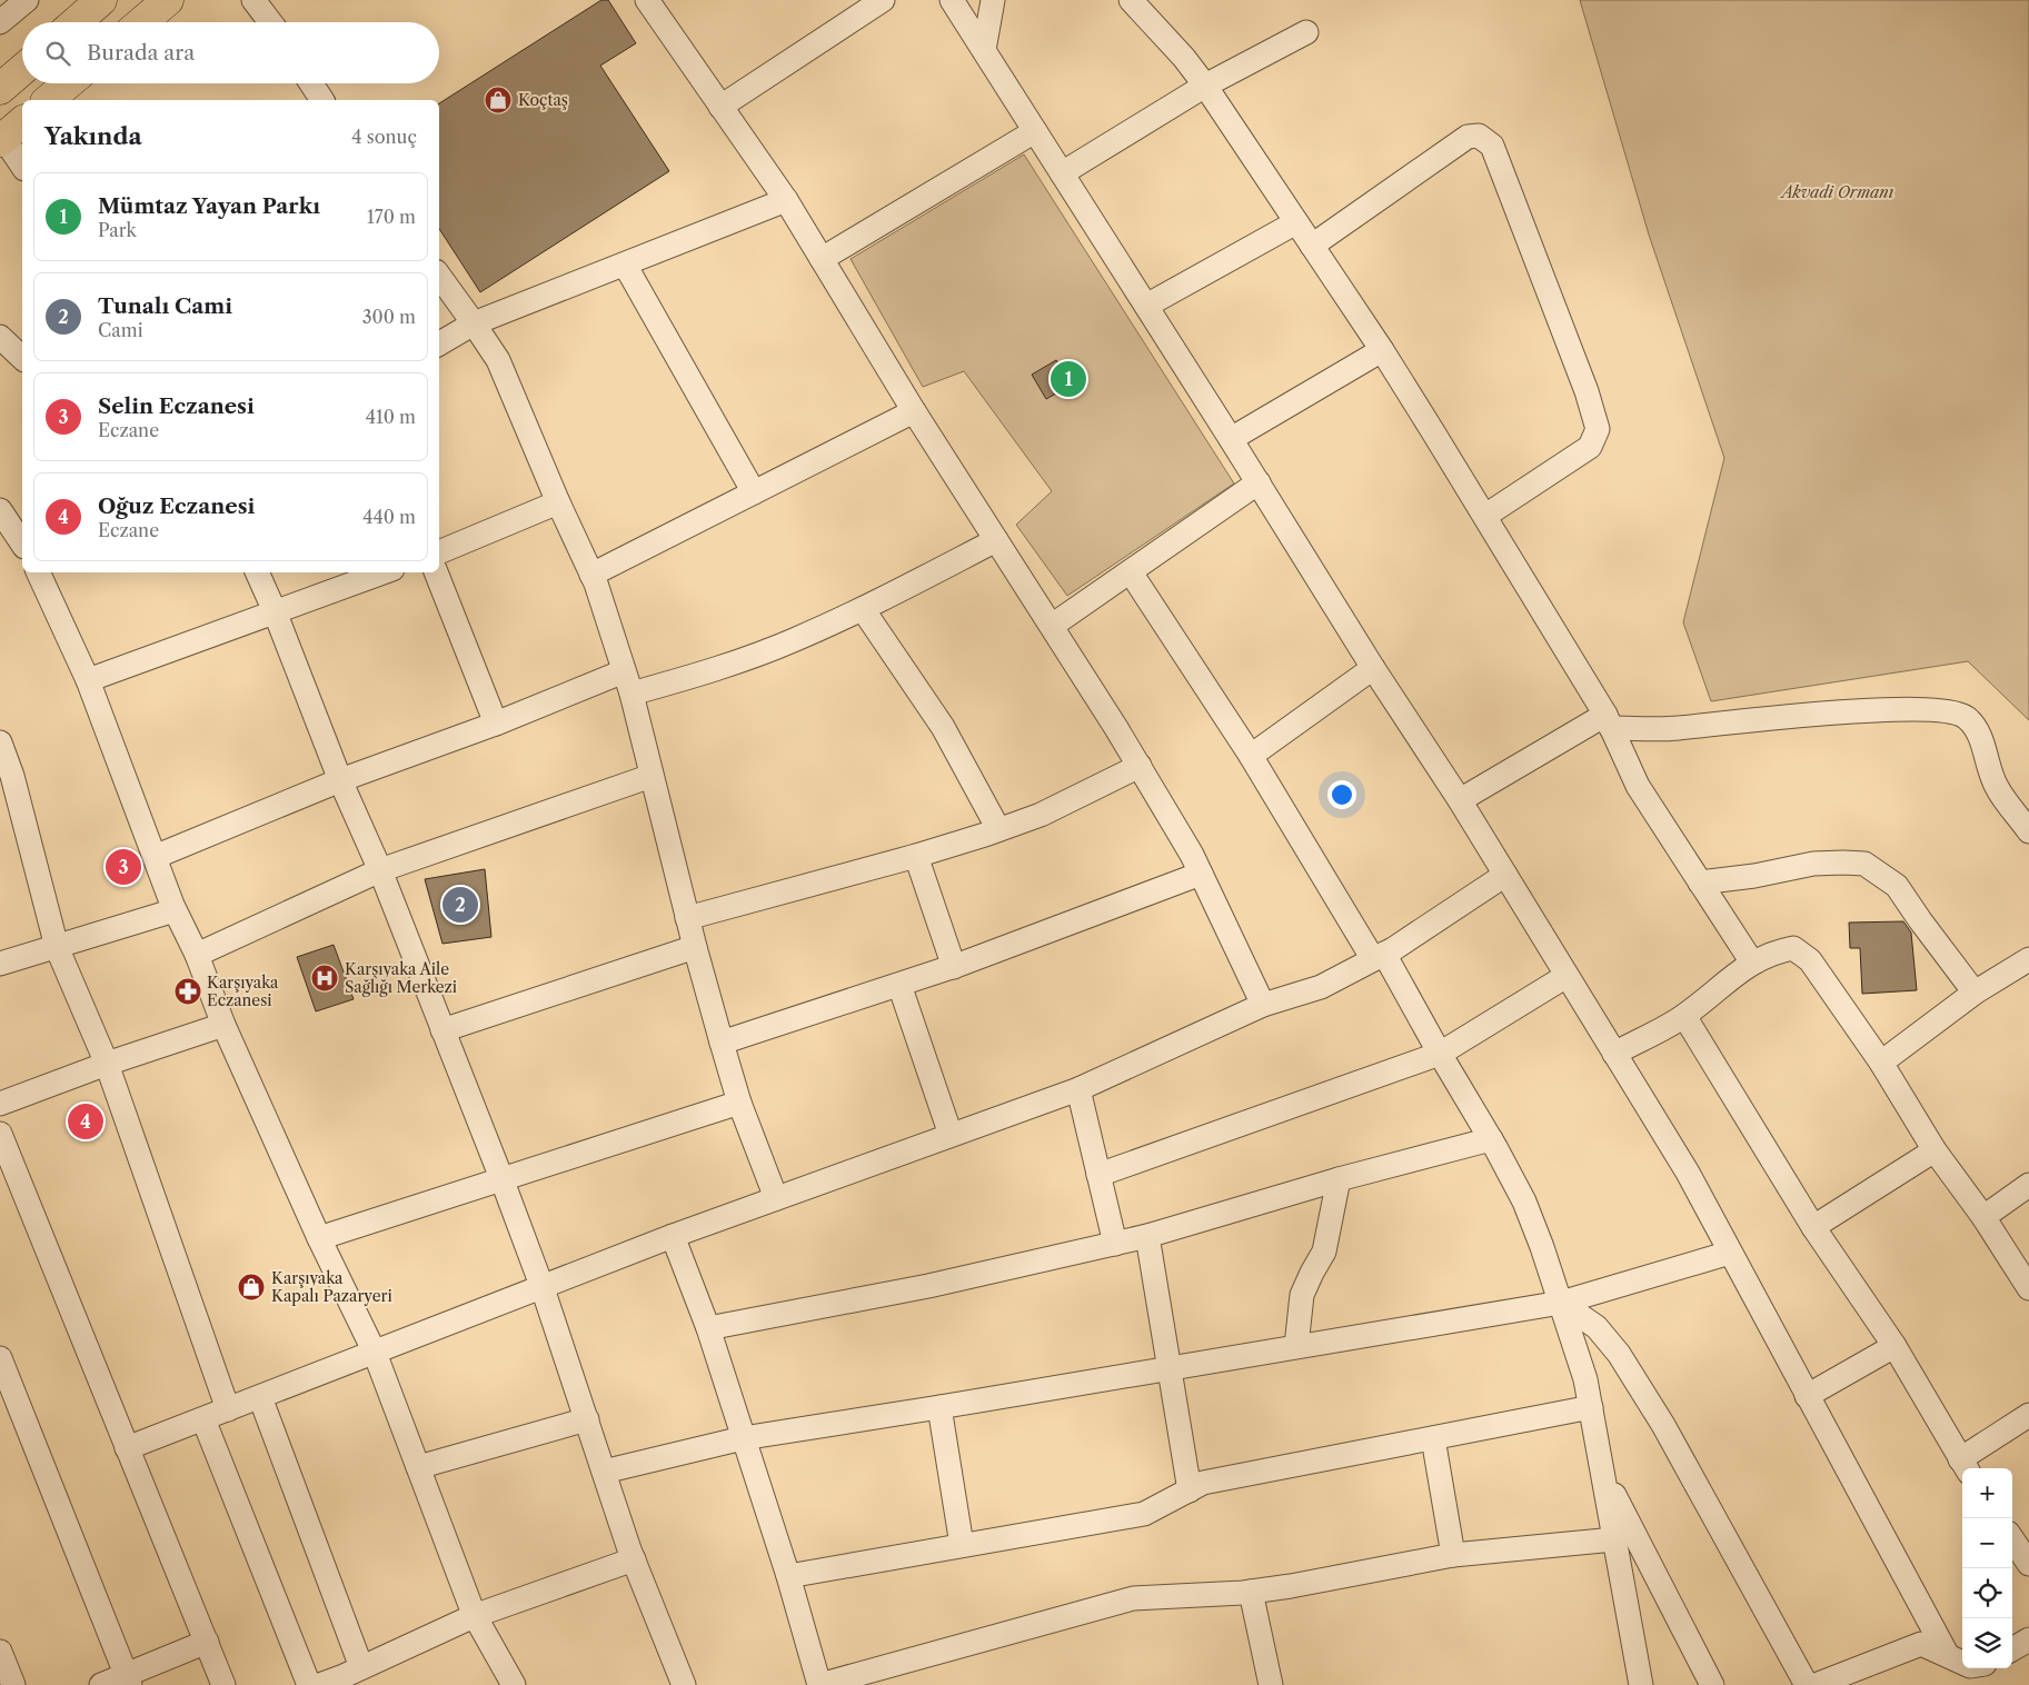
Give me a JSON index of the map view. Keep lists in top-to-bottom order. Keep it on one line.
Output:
{"parks":["Akvadi Ormanı"],"places":{"shop":["Koçtaş","Karşıyaka Kapalı Pazaryeri"],"hospital":["Karşıyaka Aile Sağlığı Merkezi"],"pharmacy":["Karşıyaka Eczanesi"]},"page":{"search":"Burada ara","heading":["Yakında","4 sonuç"],"list":[{"mark":"1","name":"Mümtaz Yayan Parkı","note":"Park","value":"170 m"},{"mark":"2","name":"Tunalı Cami","note":"Cami","value":"300 m"},{"mark":"3","name":"Selin Eczanesi","note":"Eczane","value":"410 m"},{"mark":"4","name":"Oğuz Eczanesi","note":"Eczane","value":"440 m"}],"pins":["1","3","2","4"],"map_buttons":["+","−"]}}
